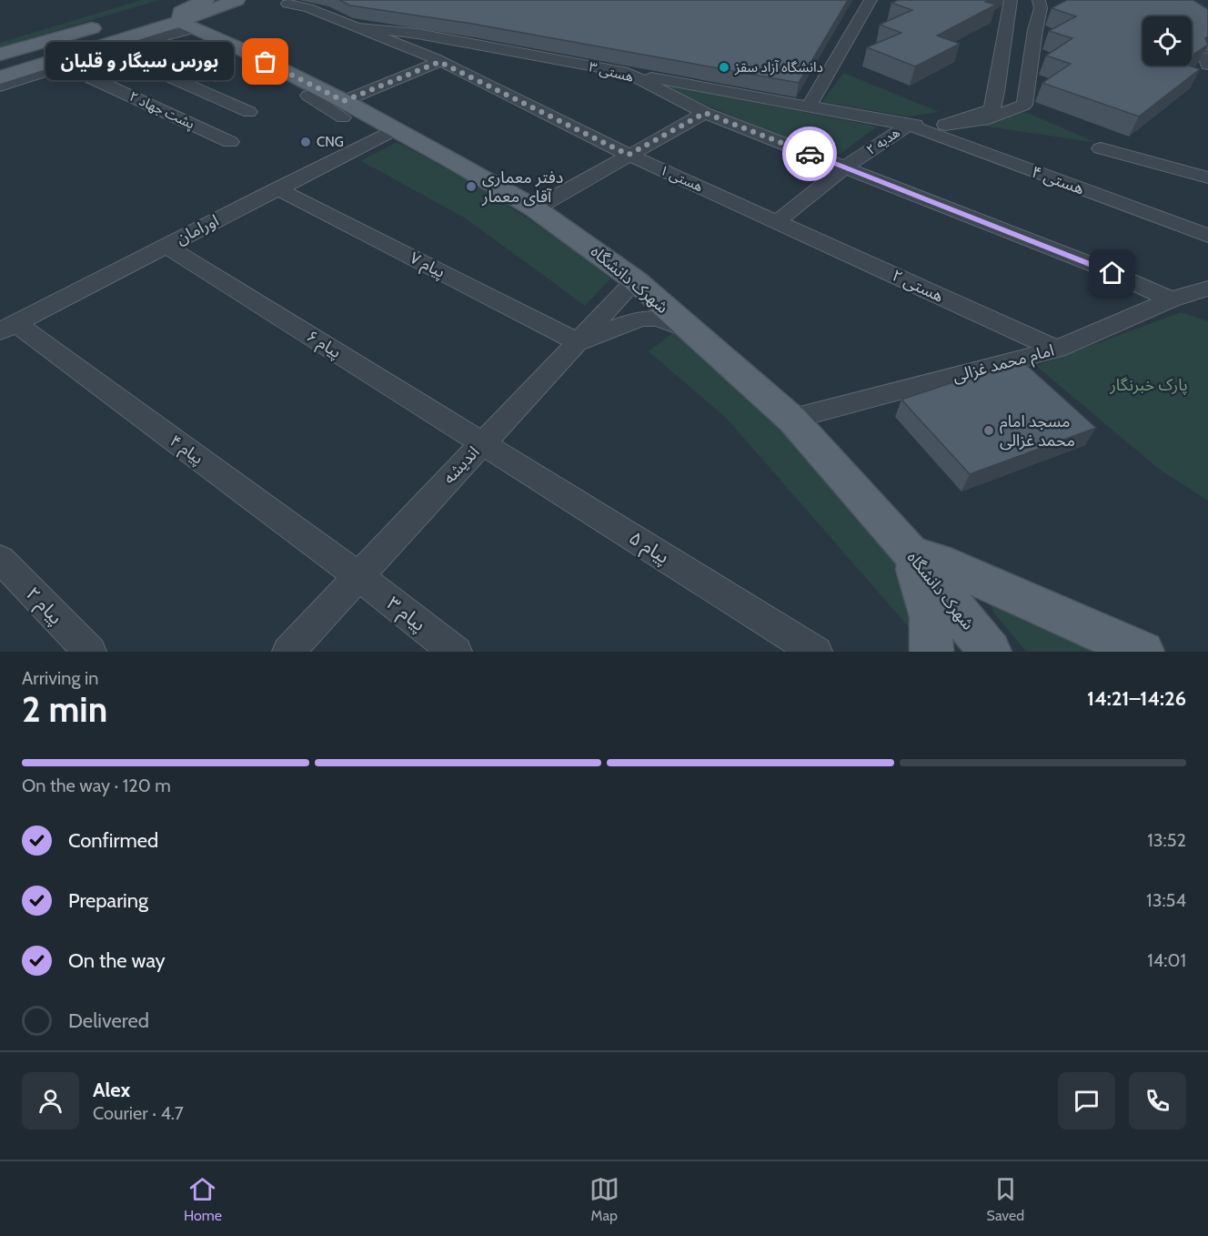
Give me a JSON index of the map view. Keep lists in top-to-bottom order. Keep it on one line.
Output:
{"streets":{"main road":["شهرک دانشگاه"],"street":["هستی ۳","پشت جهاد ۲","هدیه ۲","هستی ۱","هستی ۴","اورامان","پیام ۷","هستی ۲","پیام ۶","امام محمد غزالی","پیام ۴","اندیشه","پیام ۵","پیام ۲","پیام ۳"]},"crossings":[["هستی ۳","هدیه ۲"],["هستی ۳","هستی ۱"],["هستی ۳","امام محمد غزالی"],["هدیه ۲","هستی ۱"],["هدیه ۲","هستی ۴"],["هدیه ۲","هستی ۲"],["هستی ۱","هستی ۲"],["اورامان","پیام ۷"],["اورامان","شهرک دانشگاه"],["اورامان","پیام ۶"],["اورامان","پیام ۴"],["پیام ۷","اندیشه"],["شهرک دانشگاه","امام محمد غزالی"],["شهرک دانشگاه","اندیشه"],["هستی ۲","امام محمد غزالی"],["پیام ۶","اندیشه"],["پیام ۶","پیام ۵"],["پیام ۴","اندیشه"],["پیام ۴","پیام ۳"],["اندیشه","پیام ۵"],["اندیشه","پیام ۳"]],"parks":["پارک خبرنگار"],"places":["بورس سیگار و قلیان","دانشگاه آزاد سقز","CNG","دفتر معماری آقای معمار","مسجد امام محمد غزالی"],"page":{"bubble":"بورس سیگار و قلیان","heading":["2 min","Arriving in","14:21–14:26"],"panel":["Alex","Courier · 4.7"],"bar":"On the way · 120 m","list":[["Confirmed","13:52"],["Preparing","13:54"],["On the way","14:01"],"Delivered"],"tabs":["Home","Map","Saved"]}}
